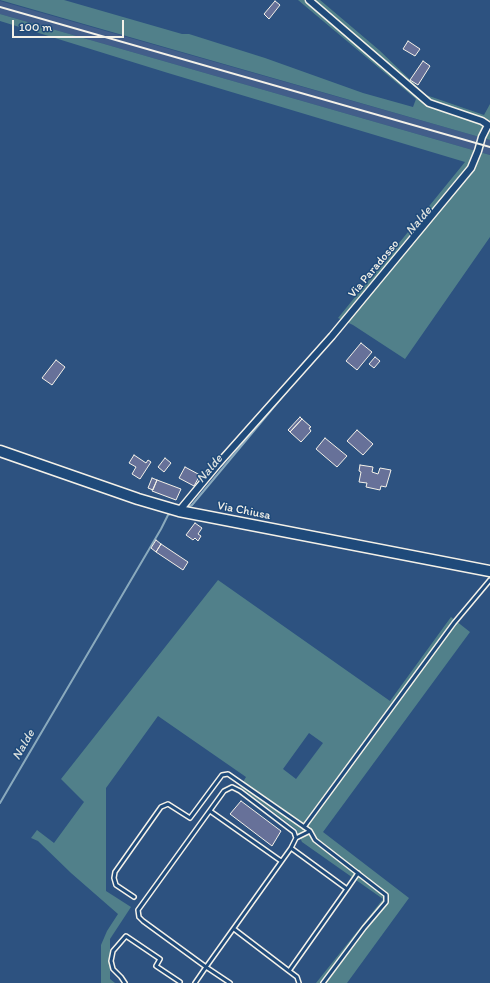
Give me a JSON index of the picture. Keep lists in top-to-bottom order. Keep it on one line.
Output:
{"streets":{"main road":["Via Chiusa"],"street":["Via Paradosso"]},"crossings":[["Via Paradosso","Via Chiusa"]],"water":["Nalde"],"scale_bar":"100 m"}
